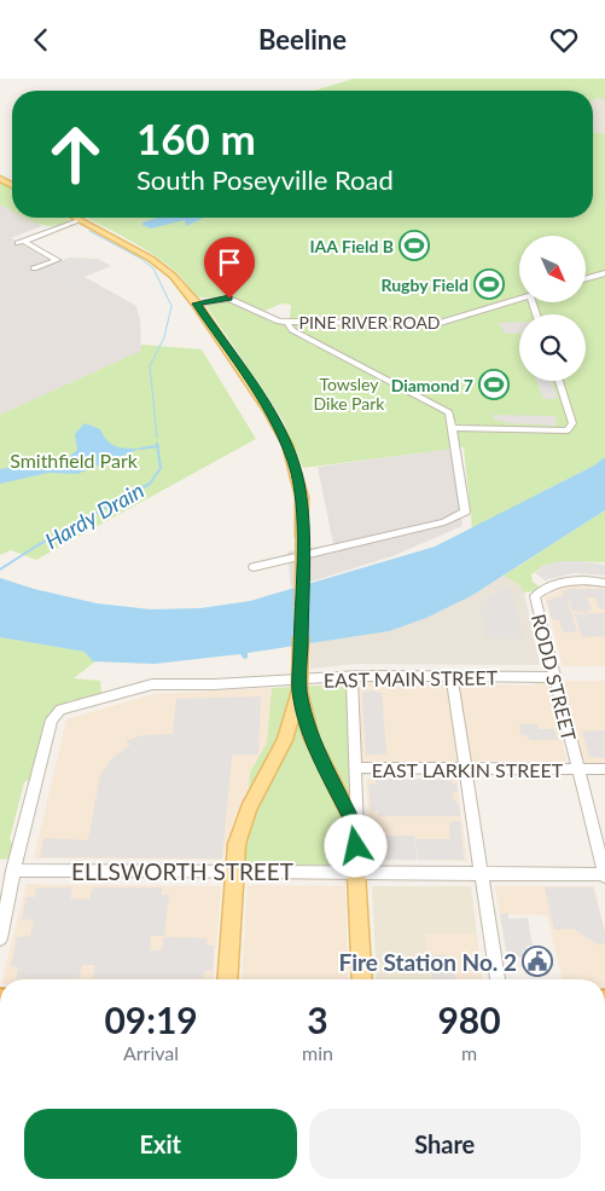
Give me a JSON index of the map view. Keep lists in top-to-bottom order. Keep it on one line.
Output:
{"streets":{"street":["PINE RIVER ROAD","RODD STREET","EAST MAIN STREET","EAST LARKIN STREET","ELLSWORTH STREET"]},"crossings":[["RODD STREET","EAST MAIN STREET"],["RODD STREET","EAST LARKIN STREET"],["RODD STREET","ELLSWORTH STREET"]],"water":["Hardy Drain"],"parks":["Towsley Dike Park","Smithfield Park"],"places":{"sports":["IAA Field B","Rugby Field","Diamond 7"],"public building":["Fire Station No. 2"]},"north":"bottom right","page":{"header":"Beeline","turn":["160 m","South Poseyville Road"],"eta":["09:19","Arrival","3","min","980","m"],"buttons":["Exit","Share"]}}
